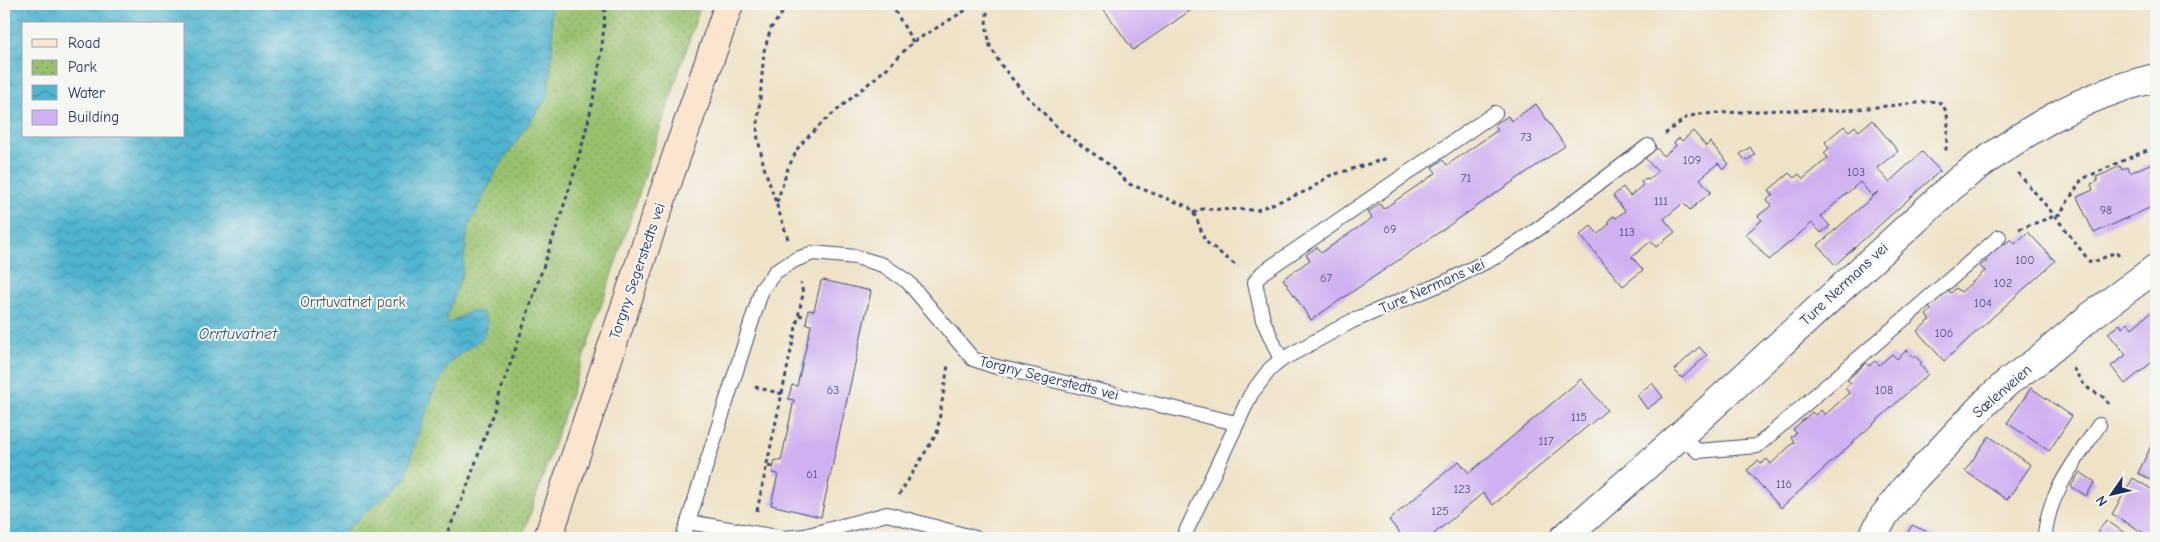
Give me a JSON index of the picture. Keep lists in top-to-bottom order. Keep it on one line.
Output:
{"streets":{"main road":["Torgny Segerstedts vei"],"street":["Ture Nermans vei","Sælenveien"]},"crossings":[["Torgny Segerstedts vei","Ture Nermans vei"]],"water":["Orrtuvatnet"],"parks":["Orrtuvatnet park"],"house_numbers":["73","109","103","71","111","98","69","113","100","67","102","104","106","63","108","115","117","61","116","123","125"],"legend":["Road","Park","Water","Building"],"north":"bottom left"}
